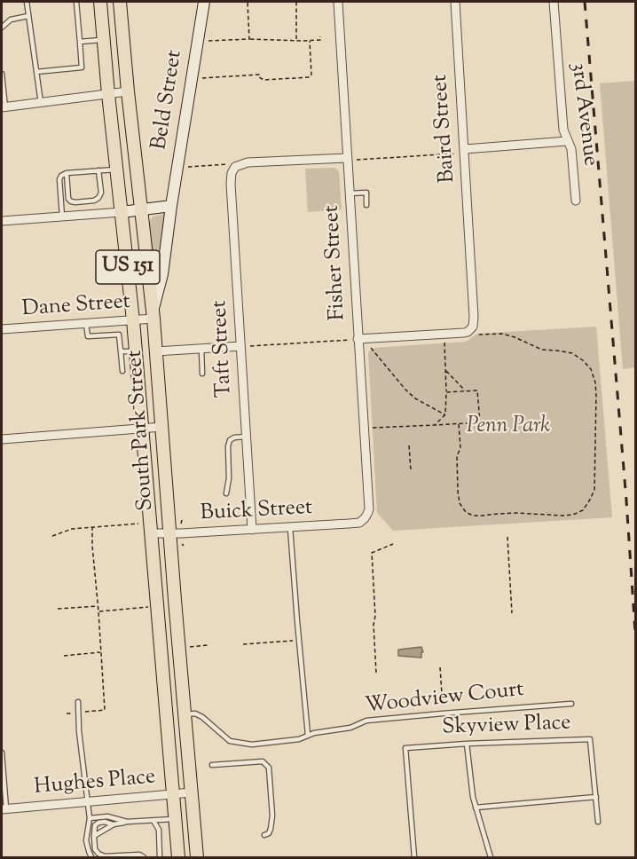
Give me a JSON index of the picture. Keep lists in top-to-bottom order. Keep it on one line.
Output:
{"streets":{"main road":["US 151","South Park Street"],"street":["Beld Street","3rd Avenue","Baird Street","Fisher Street","Dane Street","Taft Street","Buick Street","Hughes Place"],"lane":["Woodview Court","Skyview Place"]},"crossings":[["Beld Street","Dane Street"],["Beld Street","South Park Street"],["Baird Street","Fisher Street"],["Fisher Street","Buick Street"],["Dane Street","South Park Street"],["Taft Street","Buick Street"],["South Park Street","Buick Street"],["South Park Street","Woodview Court"],["South Park Street","Hughes Place"]],"parks":["Penn Park"]}
